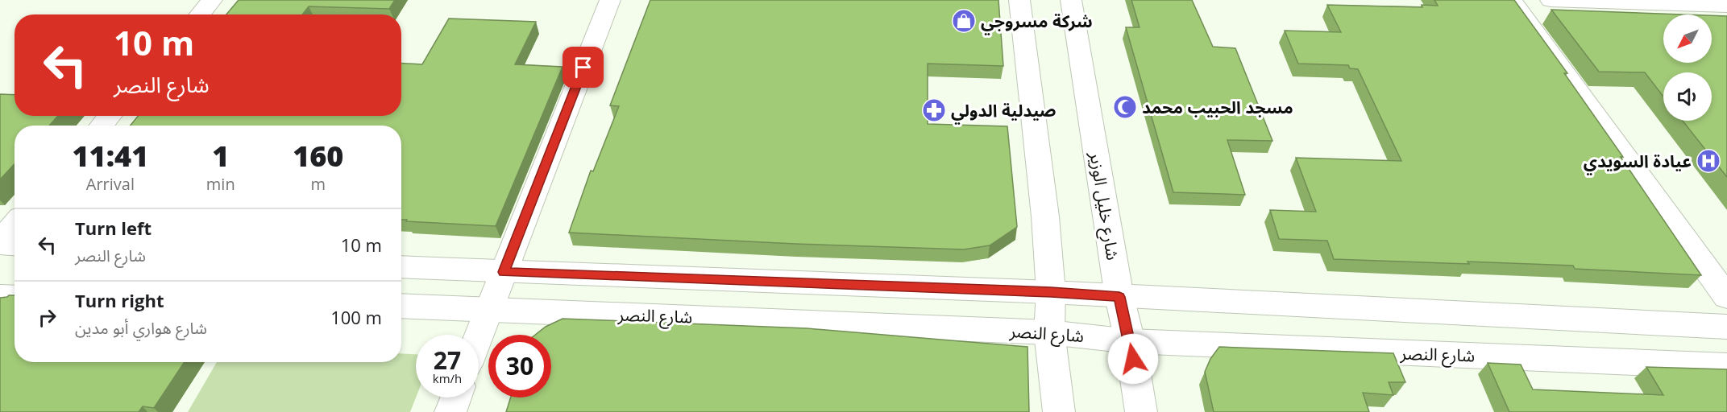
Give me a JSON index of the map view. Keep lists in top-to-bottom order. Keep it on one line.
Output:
{"streets":{"street":["شارع خليل الوزير","شارع النصر"]},"crossings":[["شارع خليل الوزير","شارع النصر"]],"places":{"shop":["شركة مسروجي"],"mosque":["مسجد الحبيب محمد"],"pharmacy":["صيدلية الدولي"],"hospital":["عيادة السويدي"]},"north":"bottom left","page":{"turn":["10 m","شارع النصر"],"eta":["11:41","Arrival","1","min","160","m"],"list":[{"name":"Turn left","note":"شارع النصر","value":"10 m"},{"name":"Turn right","note":"شارع هواري أبو مدين","value":"100 m"}],"speed":"27 km/h","limit":"30"}}
